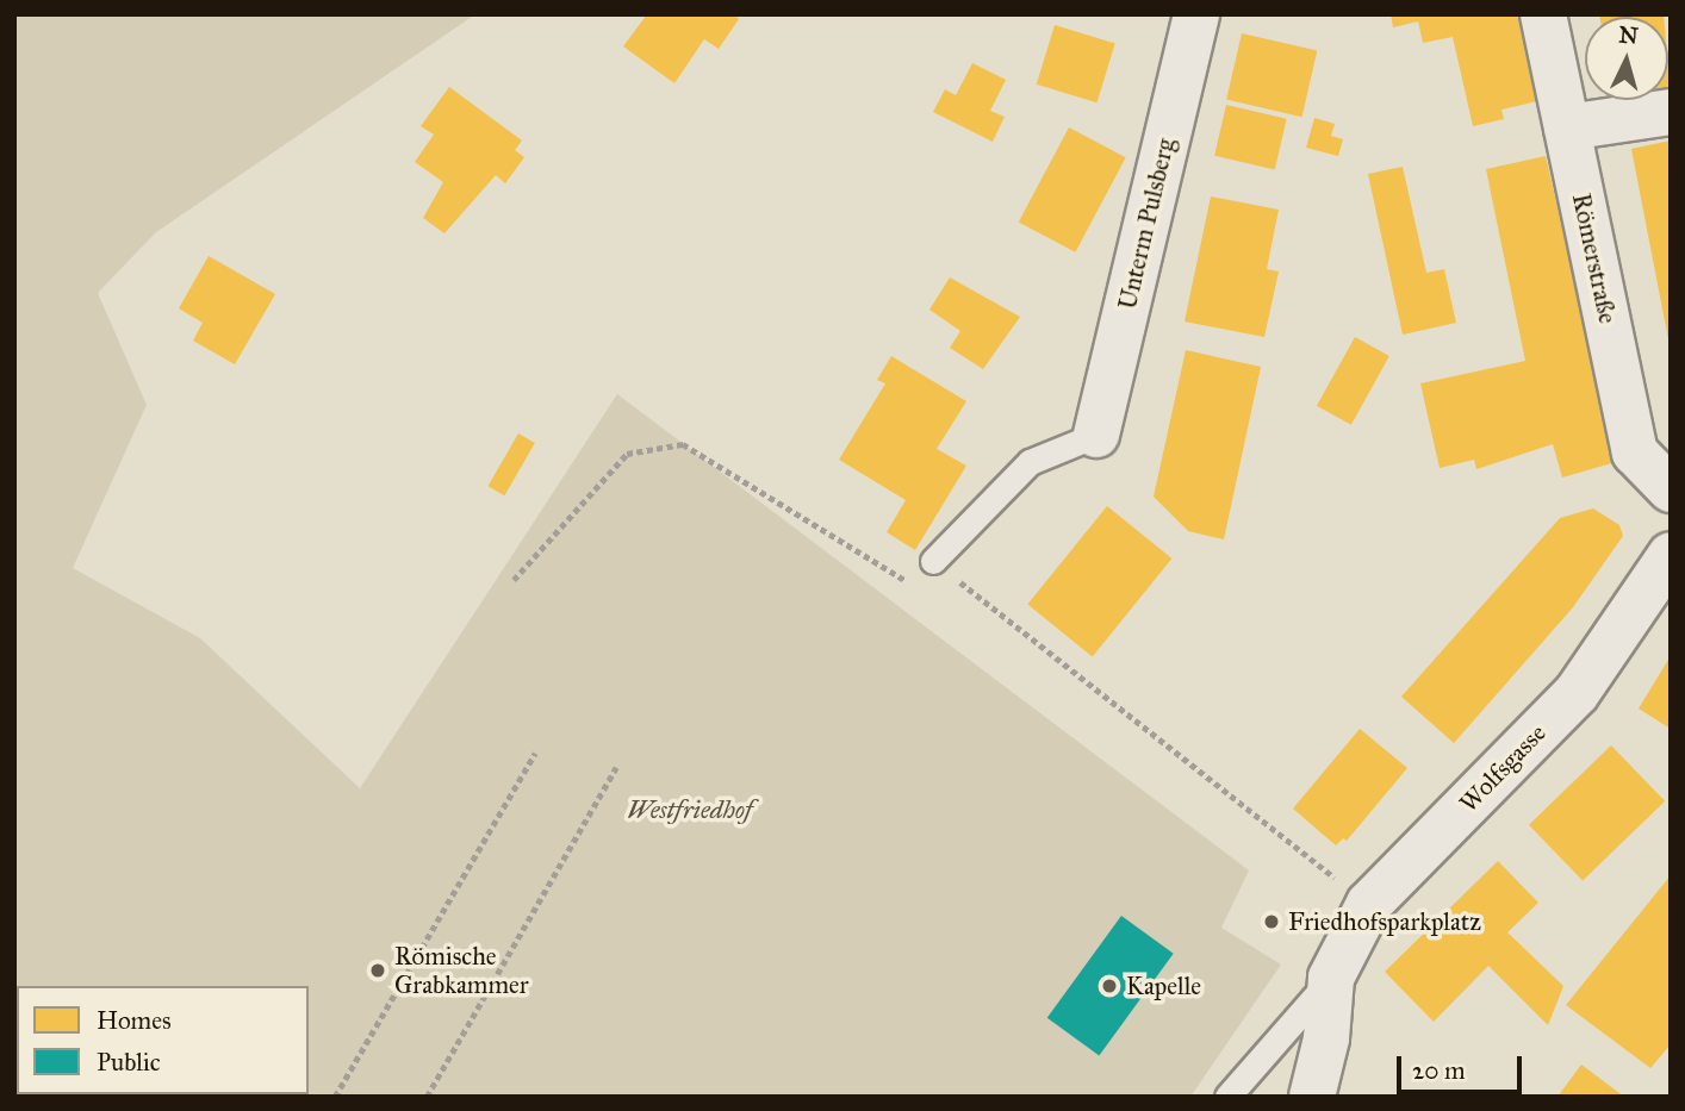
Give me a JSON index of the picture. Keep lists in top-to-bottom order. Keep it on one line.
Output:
{"streets":{"street":["Unterm Pulsberg","Römerstraße","Wolfsgasse"]},"parks":["Westfriedhof"],"places":["Friedhofsparkplatz","Römische Grabkammer","Kapelle"],"legend":["Homes","Public"],"scale_bar":"20 m","north":"top"}
